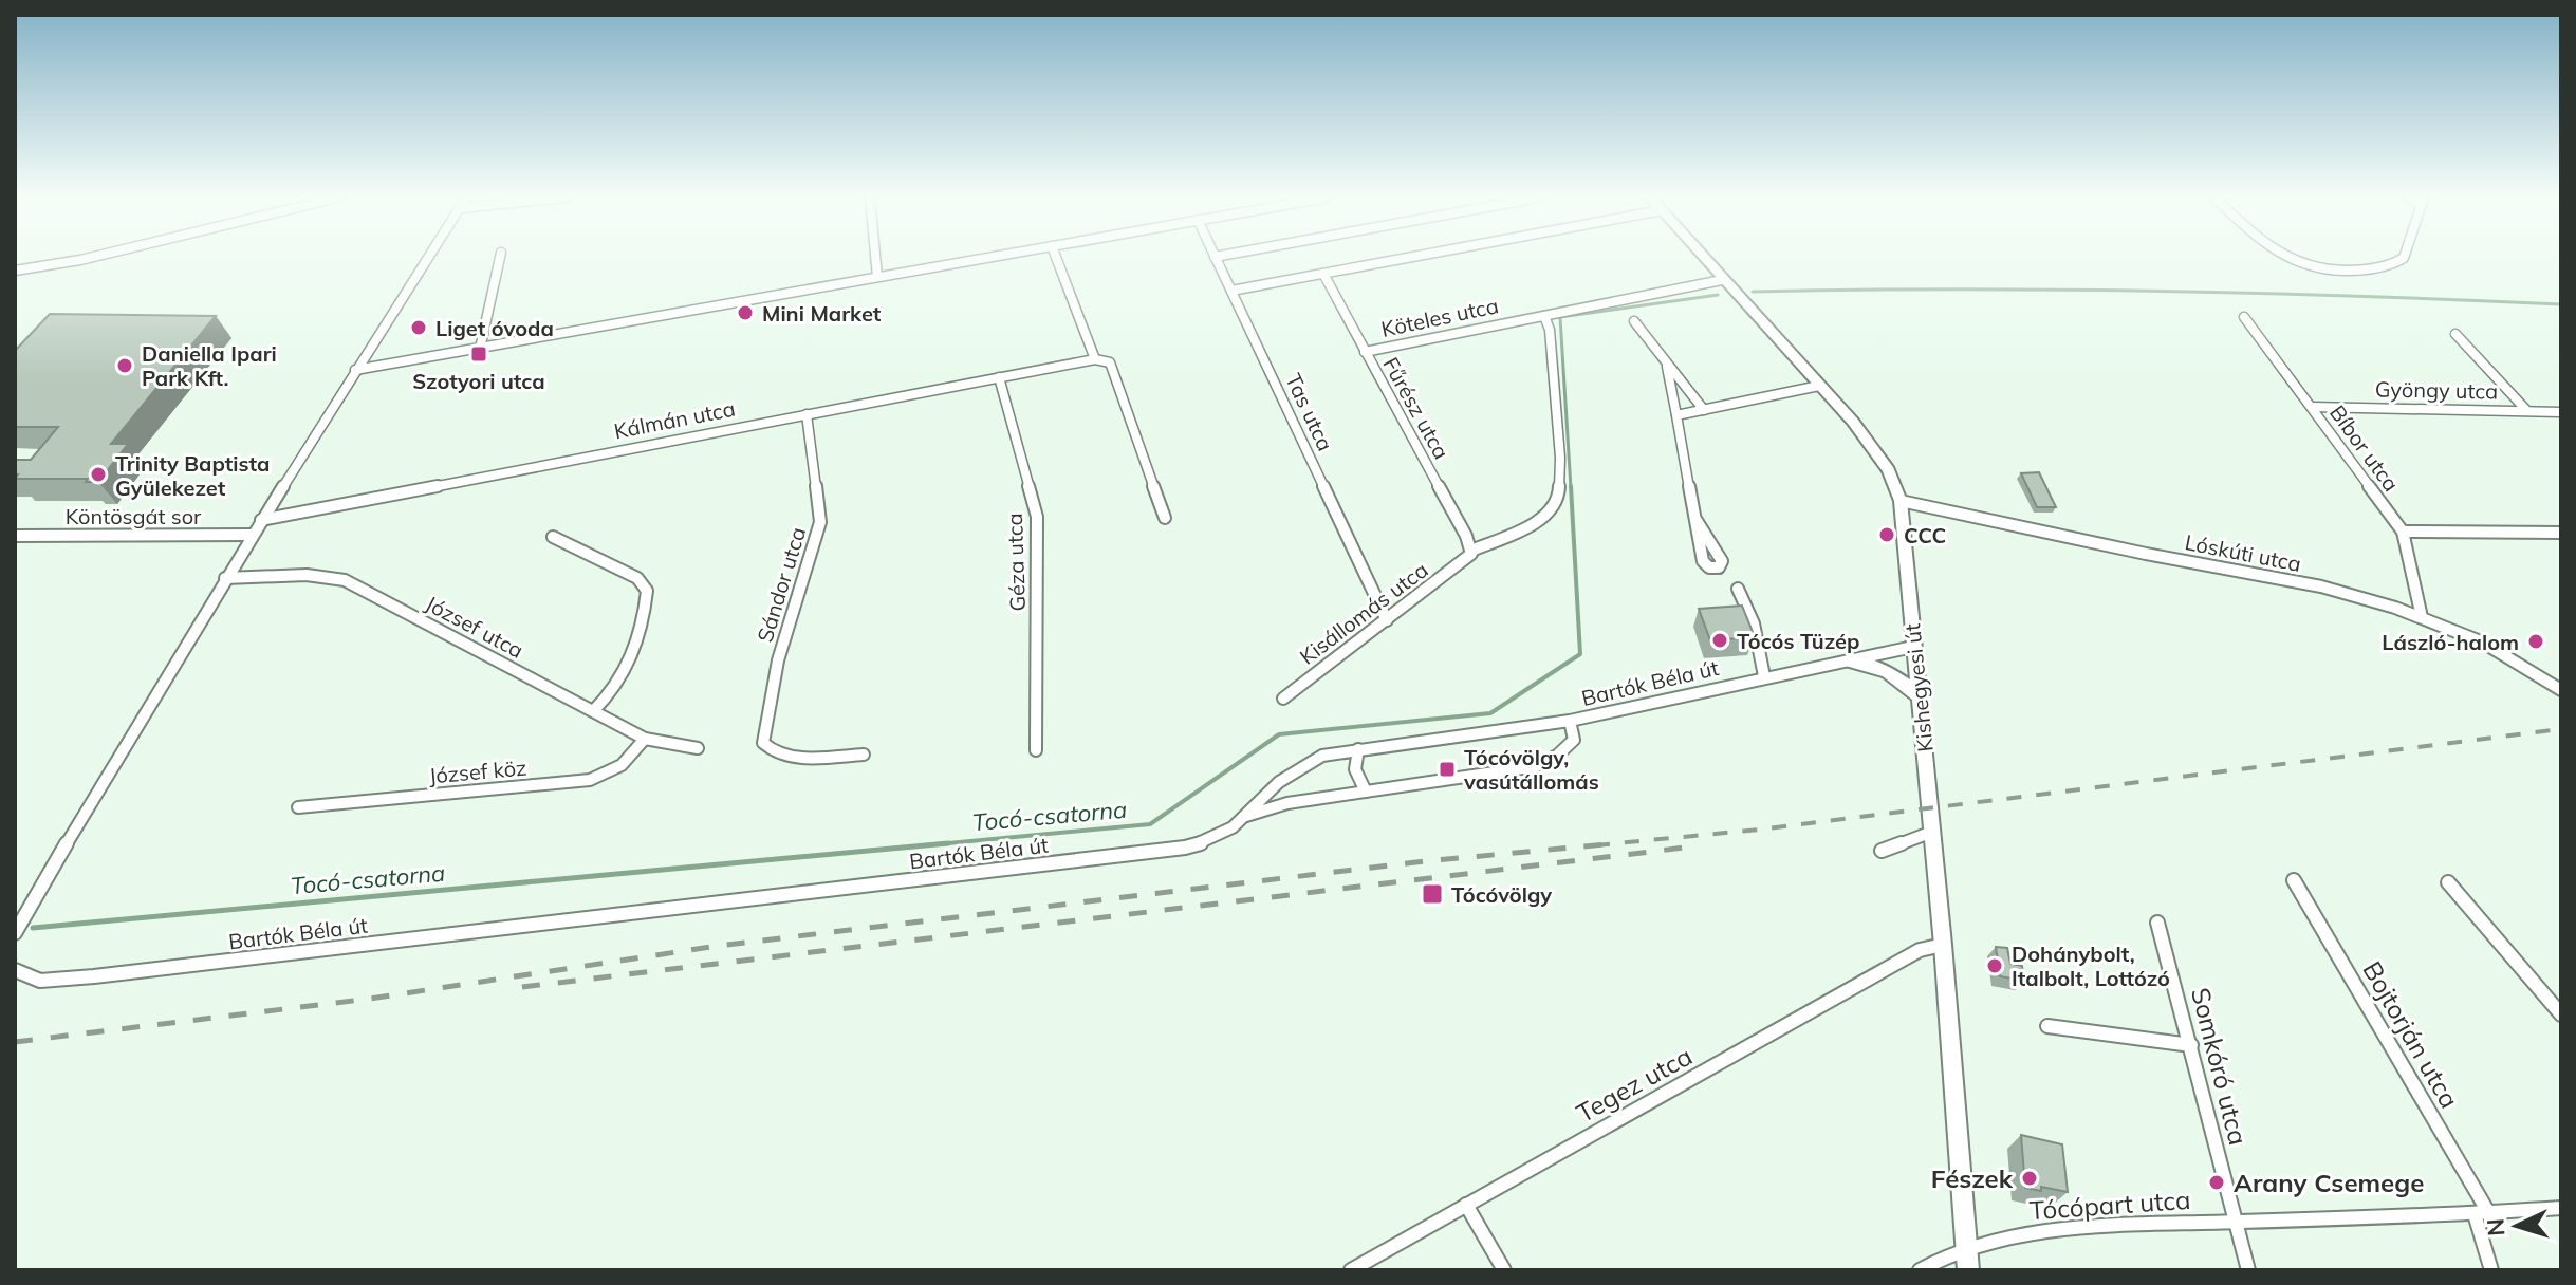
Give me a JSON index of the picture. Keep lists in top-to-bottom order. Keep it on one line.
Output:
{"streets":{"street":["Köteles utca","Gyöngy utca","Fűrész utca","Tas utca","Kálmán utca","Bíbor utca","Köntösgát sor","Lóskúti utca","Géza utca","Sándor utca","Kisállomás utca","József utca","Bartók Béla út","Kishegyesi út","József köz","Bojtorján utca","Somkóró utca","Tegez utca","Tócópart utca"]},"crossings":[["Köteles utca","Fűrész utca"],["Köteles utca","Kisállomás utca"],["Köteles utca","Kishegyesi út"],["Gyöngy utca","Bíbor utca"],["Fűrész utca","Kisállomás utca"],["Tas utca","Kisállomás utca"],["Kálmán utca","Géza utca"],["Kálmán utca","Sándor utca"],["Bíbor utca","Lóskúti utca"],["Lóskúti utca","Kishegyesi út"],["József utca","József köz"],["Bartók Béla út","Kishegyesi út"],["Kishegyesi út","Tegez utca"],["Kishegyesi út","Tócópart utca"],["Bojtorján utca","Tócópart utca"],["Somkóró utca","Tócópart utca"]],"water":["Tocó-csatorna"],"places":{"other":["Mini Market","Liget óvoda","Daniella Ipari Park Kft.","Trinity Baptista Gyülekezet","CCC","Tócós Tüzép","László-halom","Dohánybolt, Italbolt, Lottózó","Fészek","Arany Csemege"],"transit":["Szotyori utca","Tócóvölgy, vasútállomás","Tócóvölgy"]},"north":"left"}
